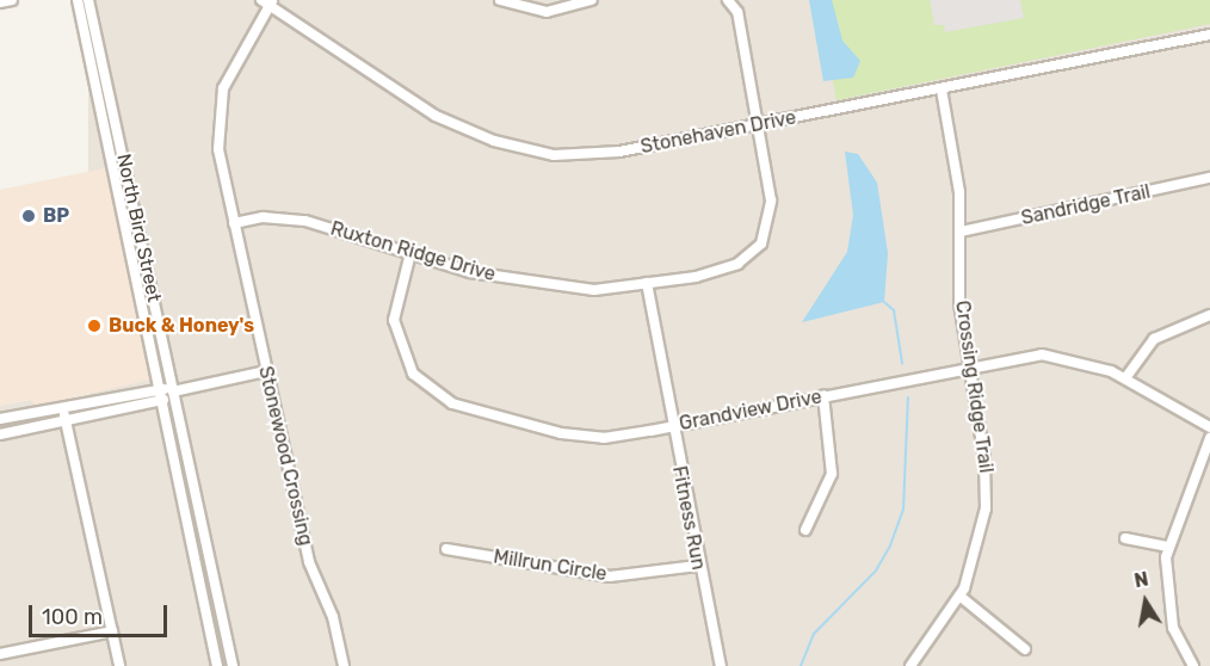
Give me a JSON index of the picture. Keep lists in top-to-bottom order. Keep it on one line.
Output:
{"streets":{"street":["Stonehaven Drive","Sandridge Trail","North Bird Street","Ruxton Ridge Drive","Crossing Ridge Trail","Grandview Drive","Stonewood Crossing","Fitness Run","Millrun Circle"]},"crossings":[["Stonehaven Drive","Ruxton Ridge Drive"],["Stonehaven Drive","Crossing Ridge Trail"],["Stonehaven Drive","Stonewood Crossing"],["Sandridge Trail","Crossing Ridge Trail"],["Ruxton Ridge Drive","Grandview Drive"],["Ruxton Ridge Drive","Stonewood Crossing"],["Ruxton Ridge Drive","Fitness Run"],["Crossing Ridge Trail","Grandview Drive"],["Grandview Drive","Fitness Run"],["Fitness Run","Millrun Circle"]],"places":["BP","Buck & Honey's"],"scale_bar":"100 m","north":"top"}
